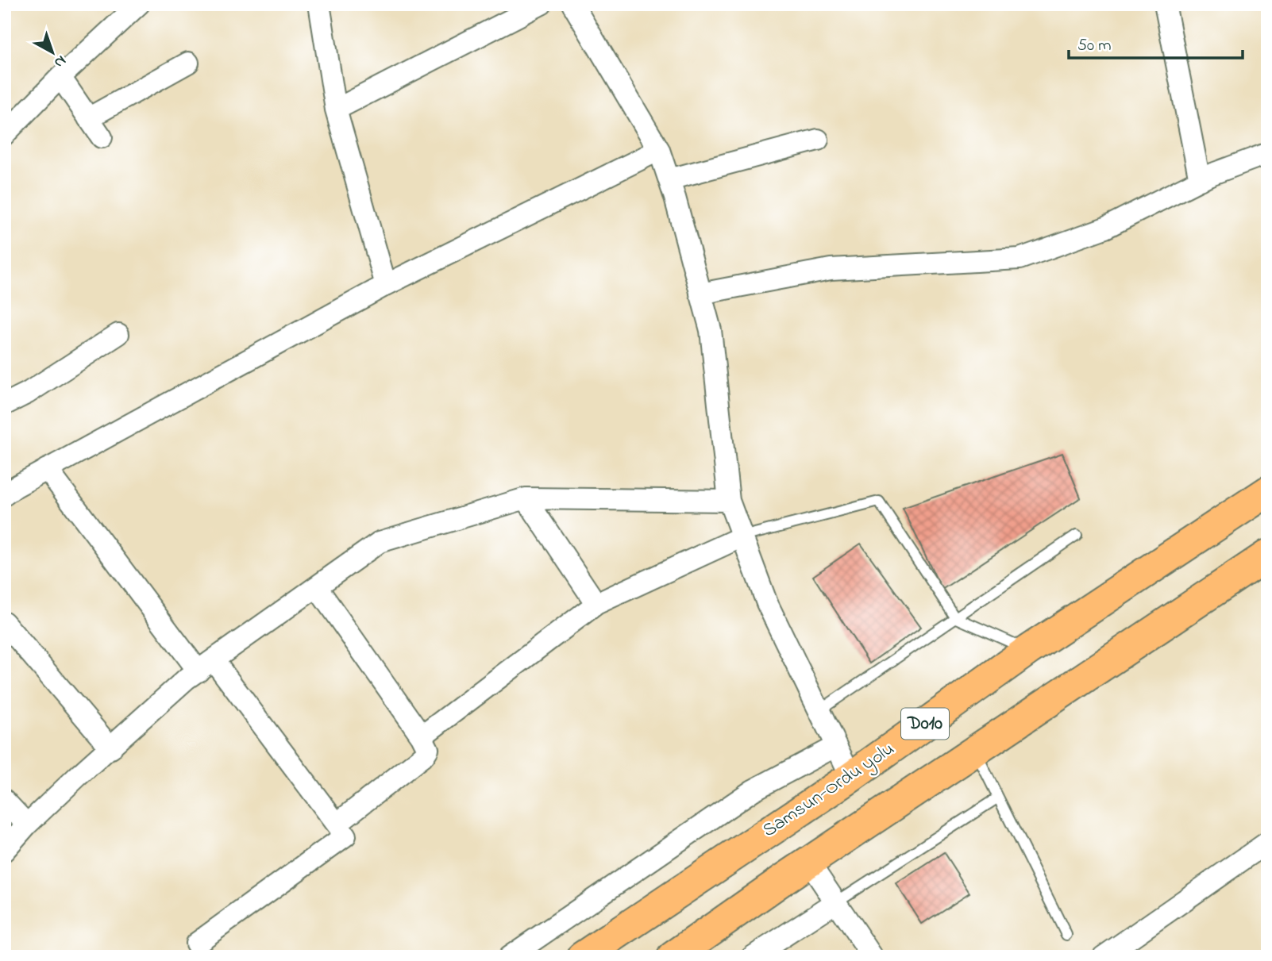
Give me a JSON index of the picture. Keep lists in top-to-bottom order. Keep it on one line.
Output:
{"streets":{"highway":["D010","Samsun-Ordu yolu"]},"scale_bar":"50 m","north":"bottom right"}
